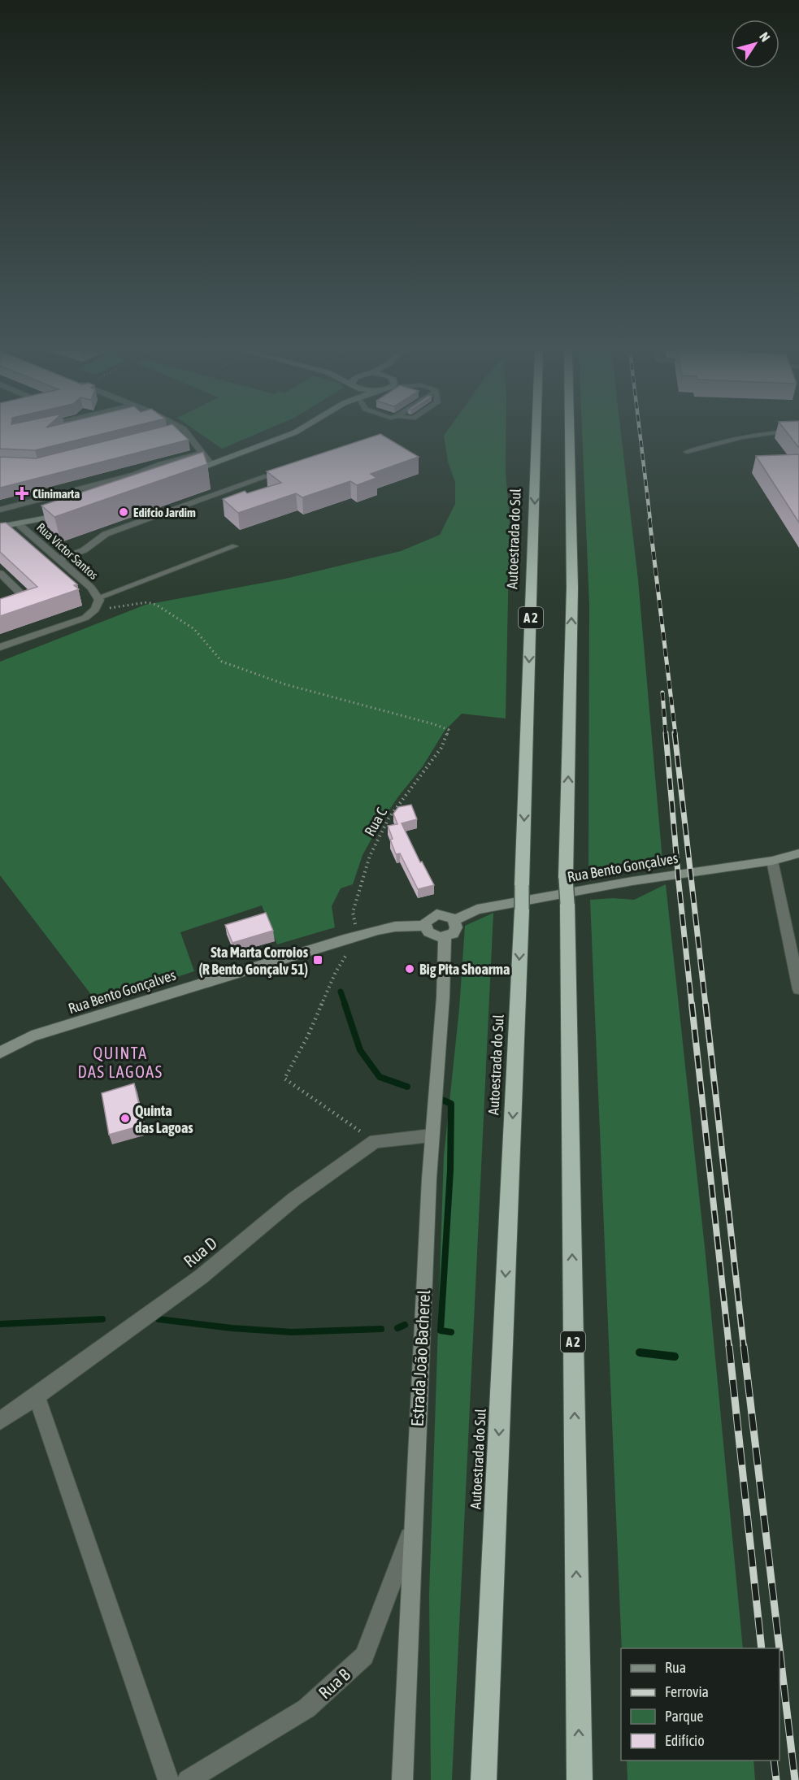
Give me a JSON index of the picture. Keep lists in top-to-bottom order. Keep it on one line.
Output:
{"streets":{"highway":["Autoestrada do Sul","A 2"],"street":["Rua Victor Santos","Rua Bento Gonçalves","Rua D","Estrada João Bacherel","Rua B"],"path":["Rua C"]},"crossings":[["Rua Victor Santos","Rua C"],["Rua C","Rua Bento Gonçalves"],["Rua Bento Gonçalves","Estrada João Bacherel"],["Rua D","Estrada João Bacherel"],["Estrada João Bacherel","Rua B"]],"districts":["QUINTA DAS LAGOAS"],"places":{"health":["Clinimarta"],"other":["Edifcio Jardim","Big Pita Shoarma","Quinta das Lagoas"],"transit":["Sta Marta Corroios (R Bento Gonçalv 51)"]},"legend":["Rua","Ferrovia","Parque","Edifício"],"north":"top right"}
